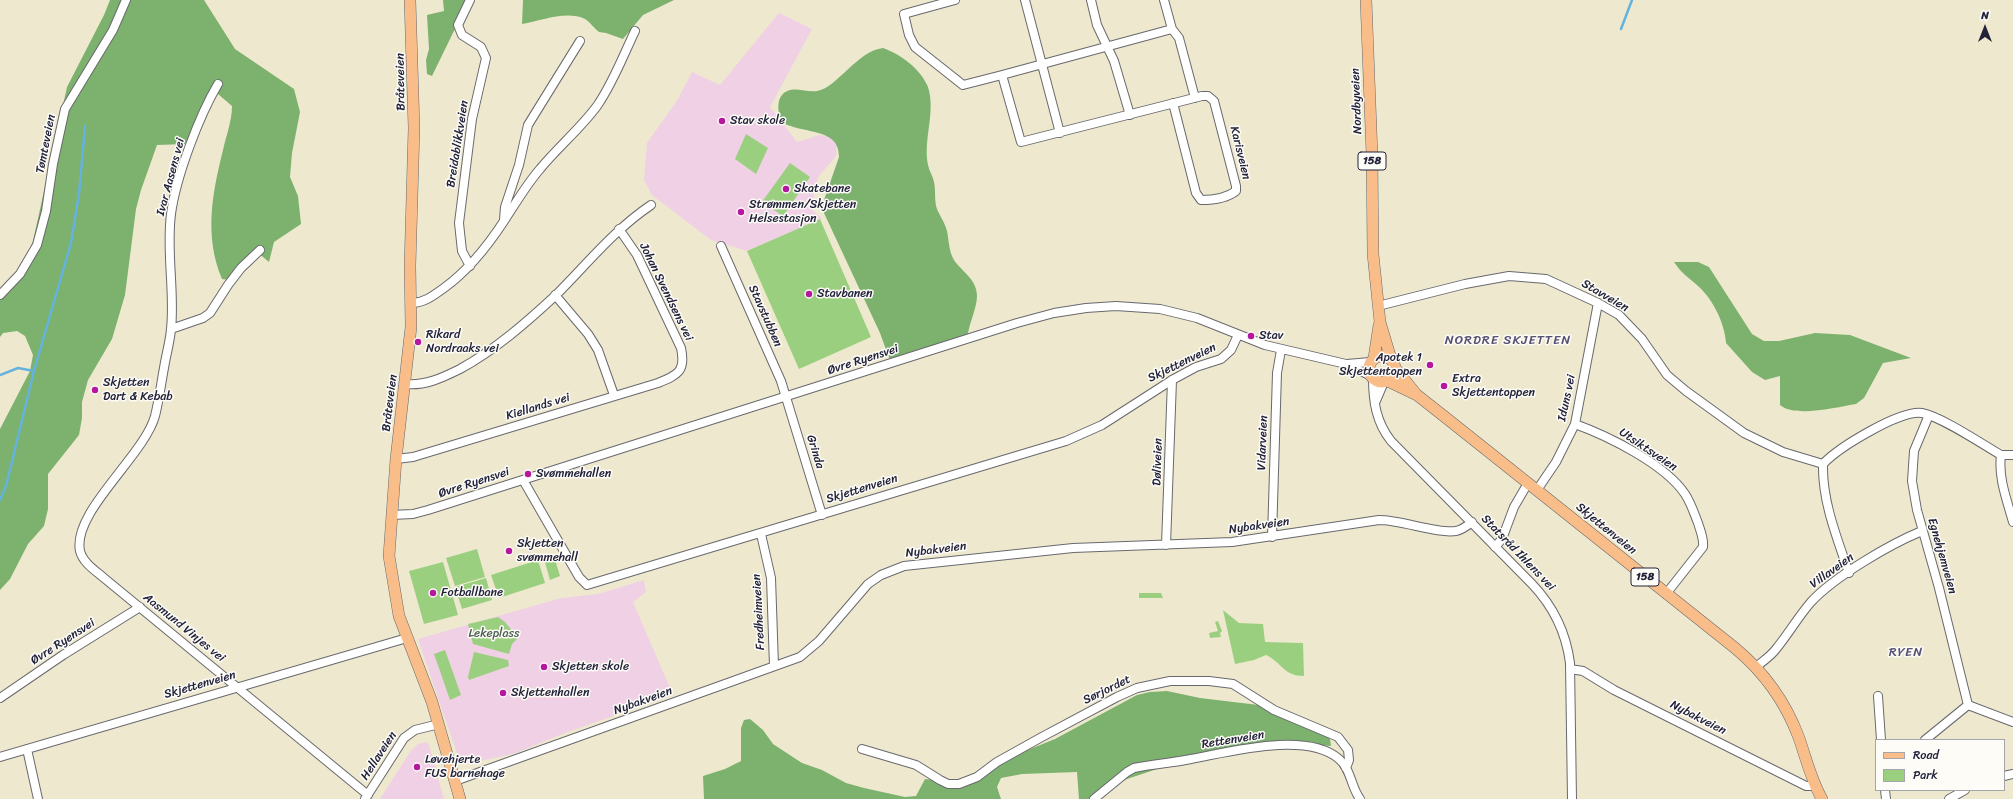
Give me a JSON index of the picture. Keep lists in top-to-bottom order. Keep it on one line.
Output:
{"streets":{"main road":["Bråteveien","Nordbyveien","158","Skjettenveien"],"street":["Tømteveien","Breidablikkveien","Karisveien","Ivar Aasens vei","Johan Svendsens vei","Stavveien","Stavstubben","Øvre Ryensvei","Iduns vei","Kiellands vei","Vidarveien","Utsiktsveien","Grinda","Døliveien","Nybakveien","Statsråd Ihlens vei","Egnehjemveien","Villaveien","Fredheimveien","Aasmund Vinjes vei","Sørjordet","Rettenveien","Hellaveien"]},"crossings":[["Bråteveien","Øvre Ryensvei"],["Bråteveien","Skjettenveien"],["Bråteveien","Kiellands vei"],["Bråteveien","Nybakveien"],["Bråteveien","Hellaveien"],["Nordbyveien","158"],["Nordbyveien","Stavveien"],["Nordbyveien","Øvre Ryensvei"],["Nordbyveien","Skjettenveien"],["Nordbyveien","Statsråd Ihlens vei"],["158","Øvre Ryensvei"],["158","Skjettenveien"],["158","Statsråd Ihlens vei"],["Ivar Aasens vei","Aasmund Vinjes vei"],["Johan Svendsens vei","Kiellands vei"],["Stavveien","Iduns vei"],["Stavstubben","Øvre Ryensvei"],["Stavstubben","Grinda"],["Øvre Ryensvei","Skjettenveien"],["Øvre Ryensvei","Vidarveien"],["Øvre Ryensvei","Grinda"],["Øvre Ryensvei","Statsråd Ihlens vei"],["Øvre Ryensvei","Aasmund Vinjes vei"],["Skjettenveien","Iduns vei"],["Skjettenveien","Utsiktsveien"],["Skjettenveien","Grinda"],["Skjettenveien","Døliveien"],["Skjettenveien","Nybakveien"],["Skjettenveien","Statsråd Ihlens vei"],["Skjettenveien","Villaveien"],["Skjettenveien","Fredheimveien"],["Skjettenveien","Aasmund Vinjes vei"],["Iduns vei","Utsiktsveien"],["Vidarveien","Nybakveien"],["Døliveien","Nybakveien"],["Nybakveien","Statsråd Ihlens vei"],["Nybakveien","Fredheimveien"],["Egnehjemveien","Villaveien"],["Aasmund Vinjes vei","Hellaveien"],["Sørjordet","Rettenveien"]],"districts":["NORDRE SKJETTEN","RYEN"],"parks":["Lekeplass"],"places":["Stav skole","Skatebane","Strømmen/Skjetten Helsestasjon","Stavbanen","Stav","Rikard Nordraaks vei","Apotek 1 Skjettentoppen","Extra Skjettentoppen","Skjetten Dart & Kebab","Svømmehallen","Skjetten svømmehall","Fotballbane","Skjetten skole","Skjettenhallen","Løvehjerte FUS barnehage"],"legend":["Road","Park"],"north":"top"}
